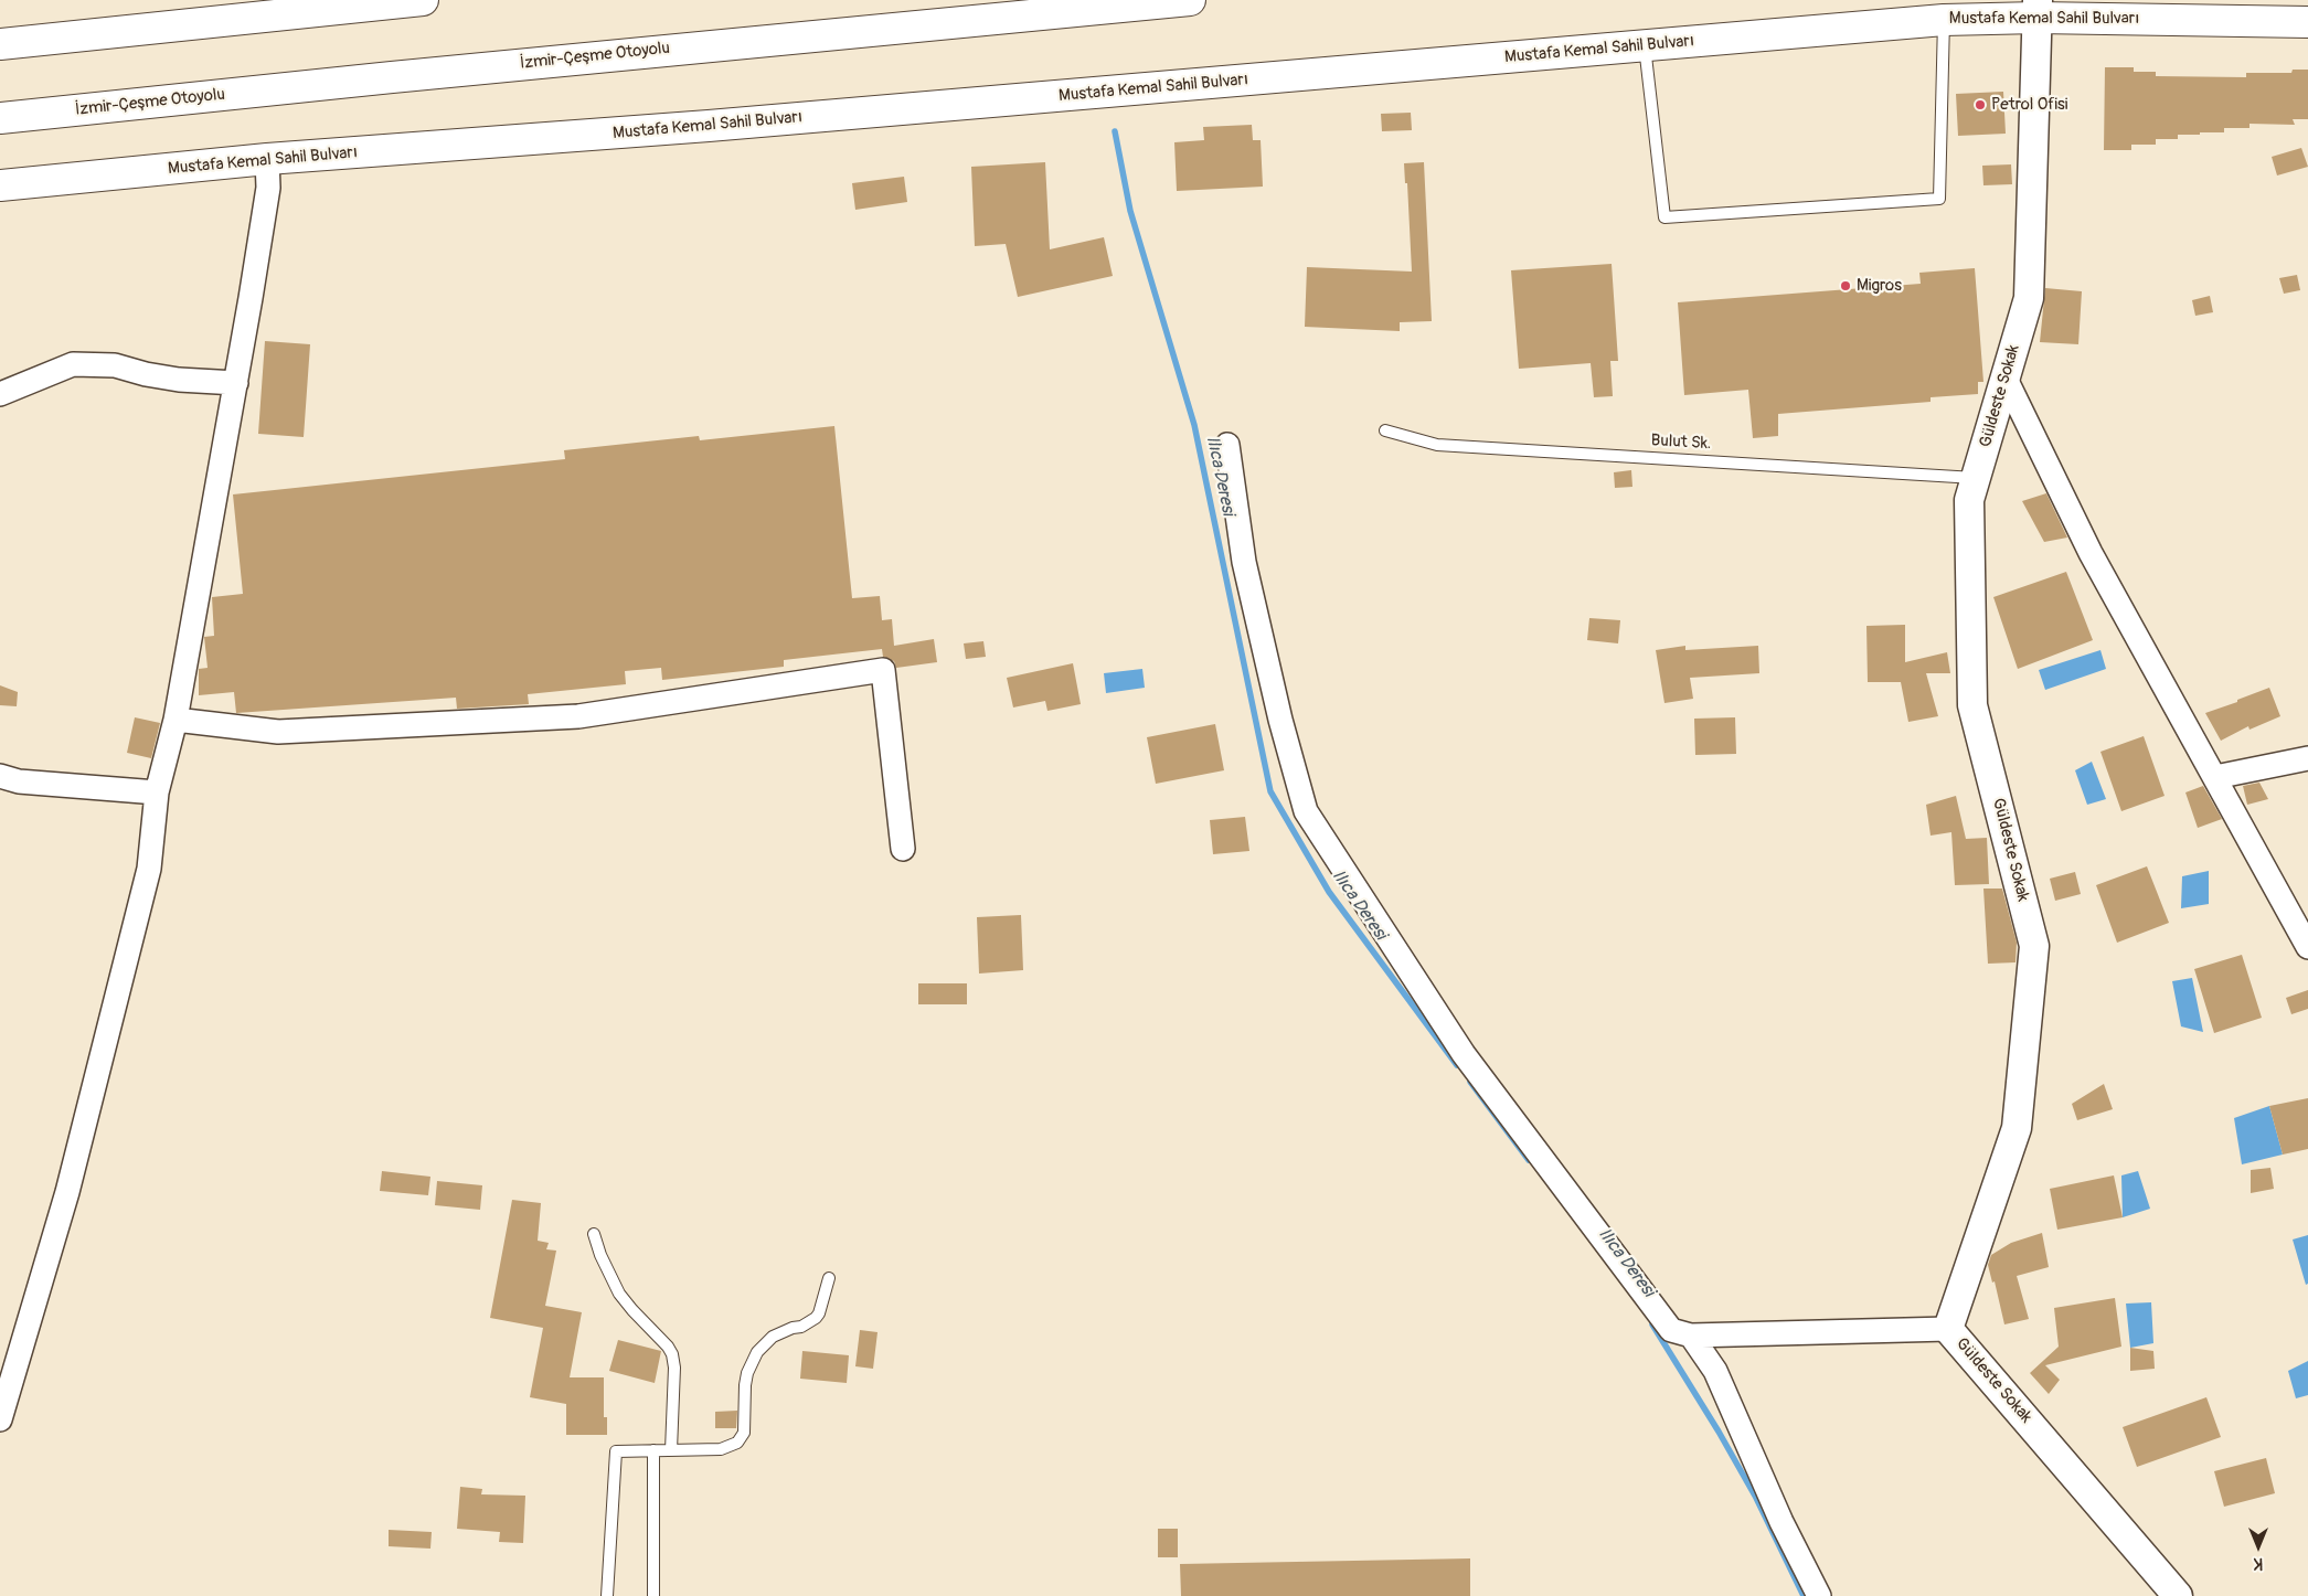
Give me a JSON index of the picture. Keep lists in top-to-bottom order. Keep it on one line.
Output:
{"streets":{"main road":["Mustafa Kemal Sahil Bulvarı","İzmir-Çeşme Otoyolu"],"street":["Güldeste Sokak"],"lane":["Bulut Sk."]},"crossings":[["Mustafa Kemal Sahil Bulvarı","Güldeste Sokak"],["Güldeste Sokak","Bulut Sk."]],"water":["Ilıca Deresi"],"places":["Petrol Ofisi","Migros"],"north":"bottom"}
